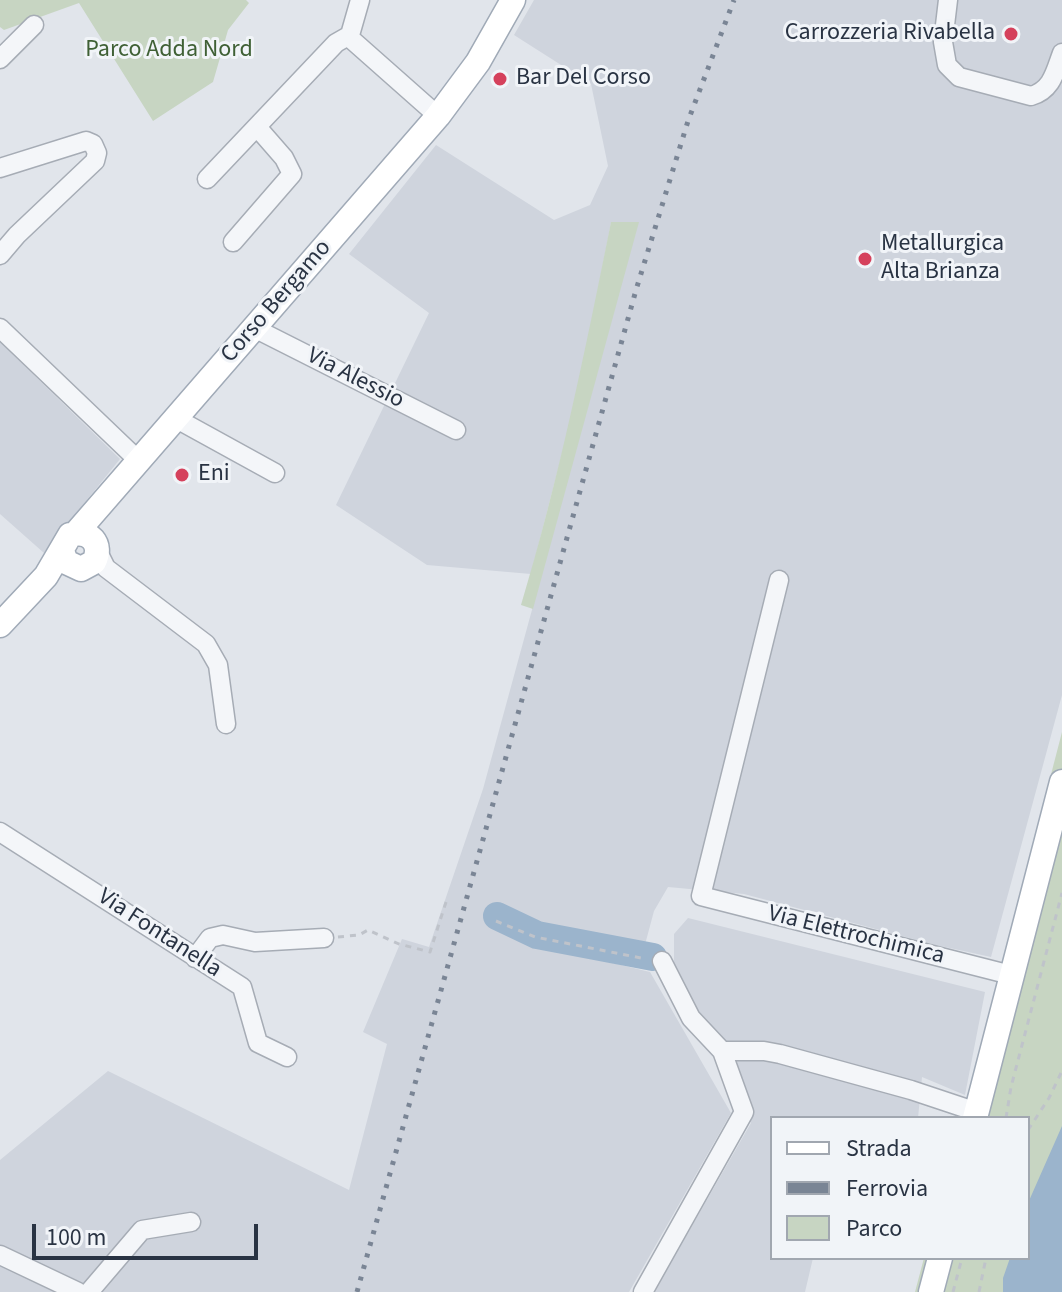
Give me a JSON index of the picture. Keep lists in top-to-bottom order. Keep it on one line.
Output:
{"streets":{"main road":["Corso Bergamo"],"street":["Via Alessio","Via Fontanella","Via Elettrochimica"]},"crossings":[["Corso Bergamo","Via Alessio"]],"parks":["Parco Adda Nord"],"places":["Carrozzeria Rivabella","Bar Del Corso","Metallurgica Alta Brianza","Eni"],"legend":["Strada","Ferrovia","Parco"],"scale_bar":"100 m"}
